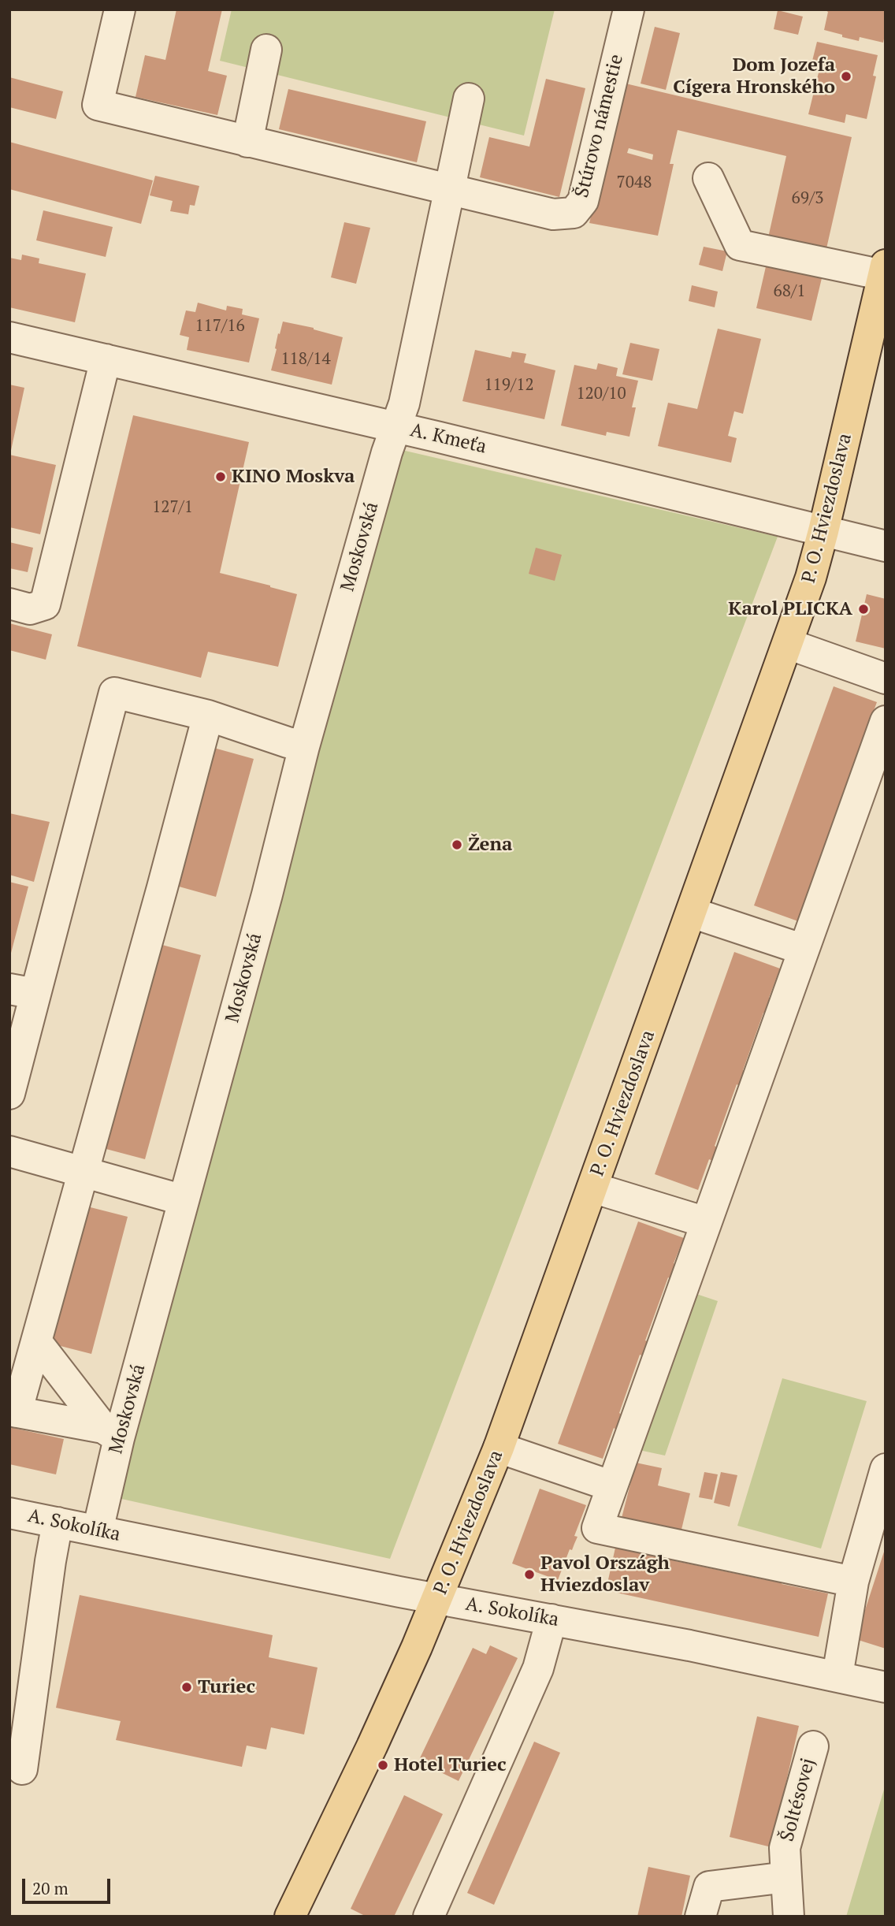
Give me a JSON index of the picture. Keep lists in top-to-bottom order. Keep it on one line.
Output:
{"streets":{"main road":["P. O. Hviezdoslava"],"street":["Štúrovo námestie","A. Kmeťa","Moskovská","A. Sokolíka","Šoltésovej"]},"crossings":[["A. Kmeťa","P. O. Hviezdoslava"],["A. Kmeťa","Moskovská"],["P. O. Hviezdoslava","A. Sokolíka"],["Moskovská","A. Sokolíka"]],"places":["Dom Jozefa Cígera Hronského","KINO Moskva","Karol PLICKA","Žena","Pavol Országh Hviezdoslav","Turiec","Hotel Turiec"],"house_numbers":["7048","69/3","68/1","117/16","118/14","119/12","120/10","127/1"],"scale_bar":"20 m"}
